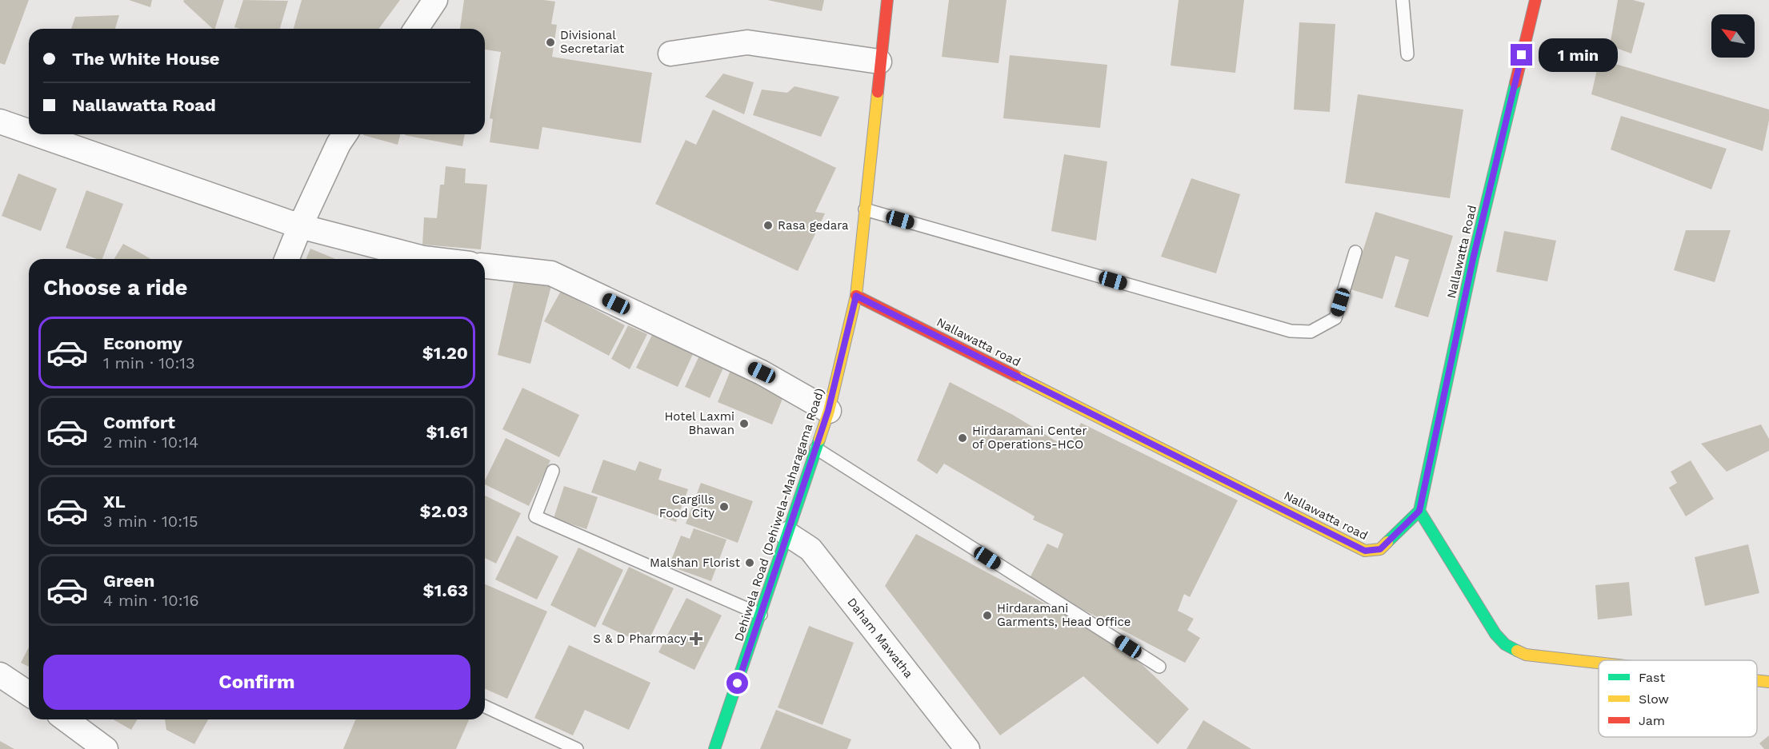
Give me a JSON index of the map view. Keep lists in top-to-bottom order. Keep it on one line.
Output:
{"streets":{"street":["Nallawatta Road","Nallawatta road","Dehiwela Road (Dehiwela-Maharagama Road)","Daham Mawatha"]},"crossings":[["Nallawatta Road","Nallawatta road"],["Nallawatta road","Dehiwela Road (Dehiwela-Maharagama Road)"],["Dehiwela Road (Dehiwela-Maharagama Road)","Daham Mawatha"]],"places":{"other":["Divisional Secretariat","Rasa gedara","Hotel Laxmi Bhawan","Hirdaramani Center of Operations-HCO","Cargills Food City","Malshan Florist","Hirdaramani Garments, Head Office"],"health":["S & D Pharmacy"]},"legend":["Fast","Slow","Jam"],"north":"top left","page":{"banner":["The White House","Nallawatta Road"],"bubble":"1 min","heading":"Choose a ride","list":[{"name":"Economy","note":"1 min · 10:13","value":"$1.20"},{"name":"Comfort","note":"2 min · 10:14","value":"$1.61"},{"name":"XL","note":"3 min · 10:15","value":"$2.03"},{"name":"Green","note":"4 min · 10:16","value":"$1.63"}],"buttons":"Confirm"}}
